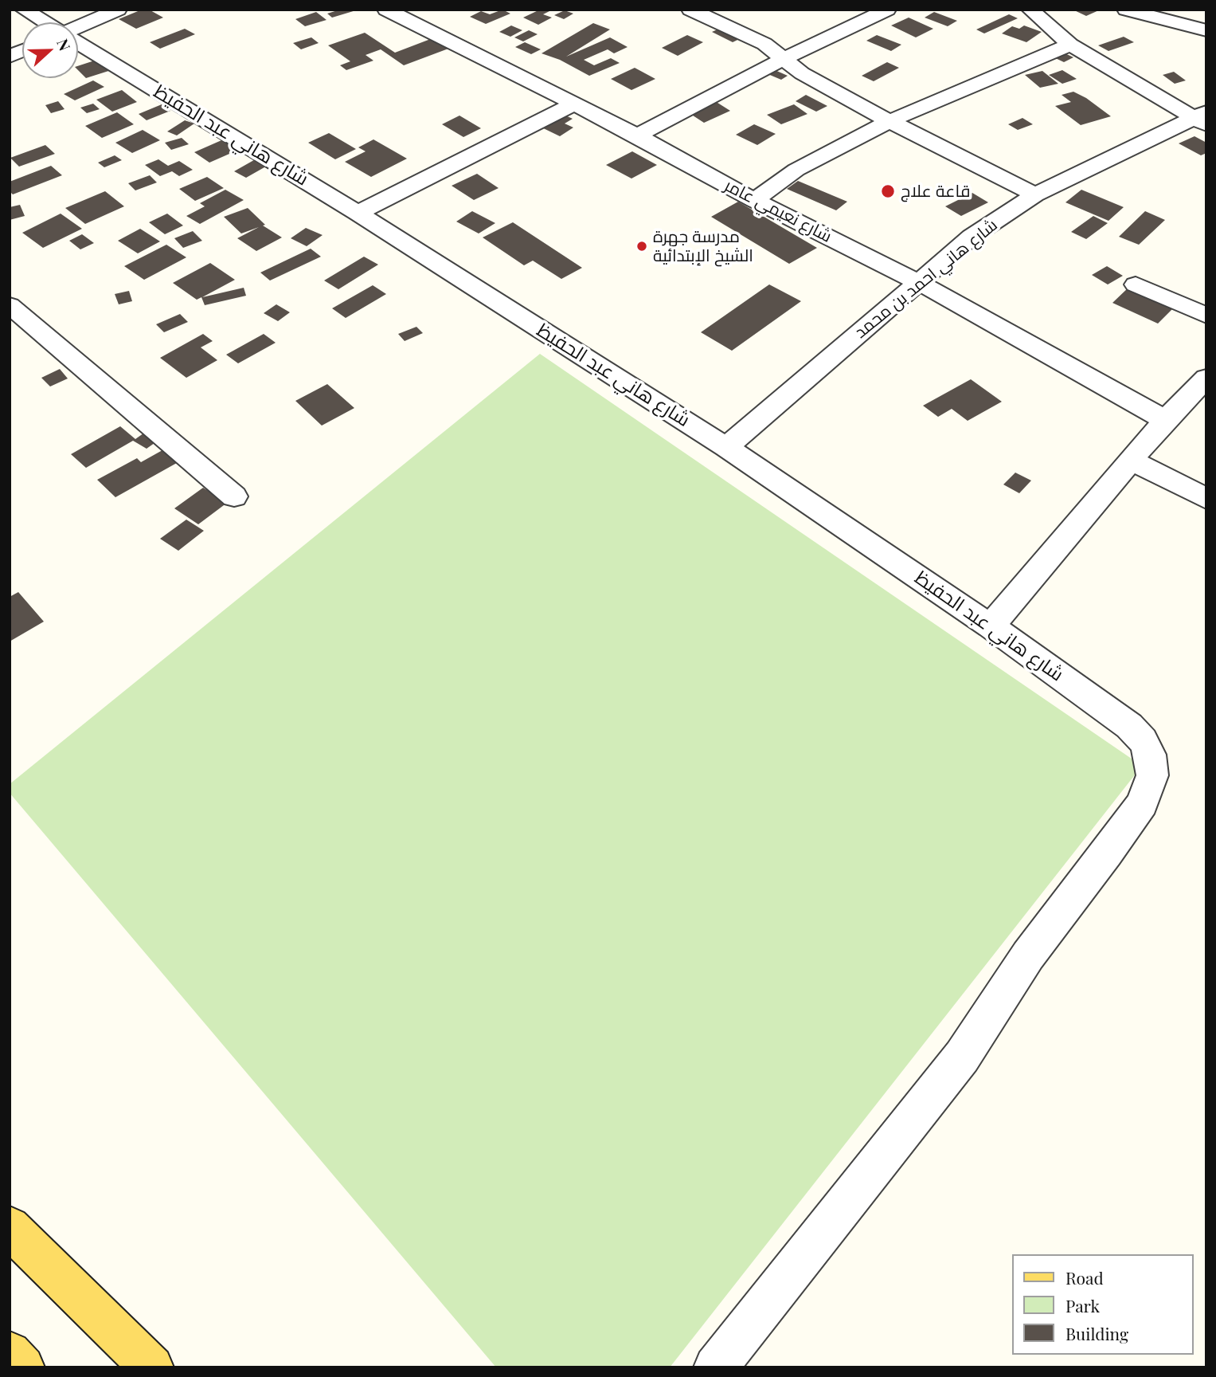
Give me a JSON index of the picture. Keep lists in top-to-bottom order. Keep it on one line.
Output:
{"streets":{"street":["شارع هاني عبد الحفيظ","شارع نعيمي عامر","شارع هاني احمد بن محمد"]},"crossings":[["شارع هاني عبد الحفيظ","شارع هاني احمد بن محمد"],["شارع نعيمي عامر","شارع هاني احمد بن محمد"]],"places":["قاعة علاج","مدرسة جهرة الشيخ الإبتدائية"],"legend":["Road","Park","Building"],"north":"right"}
